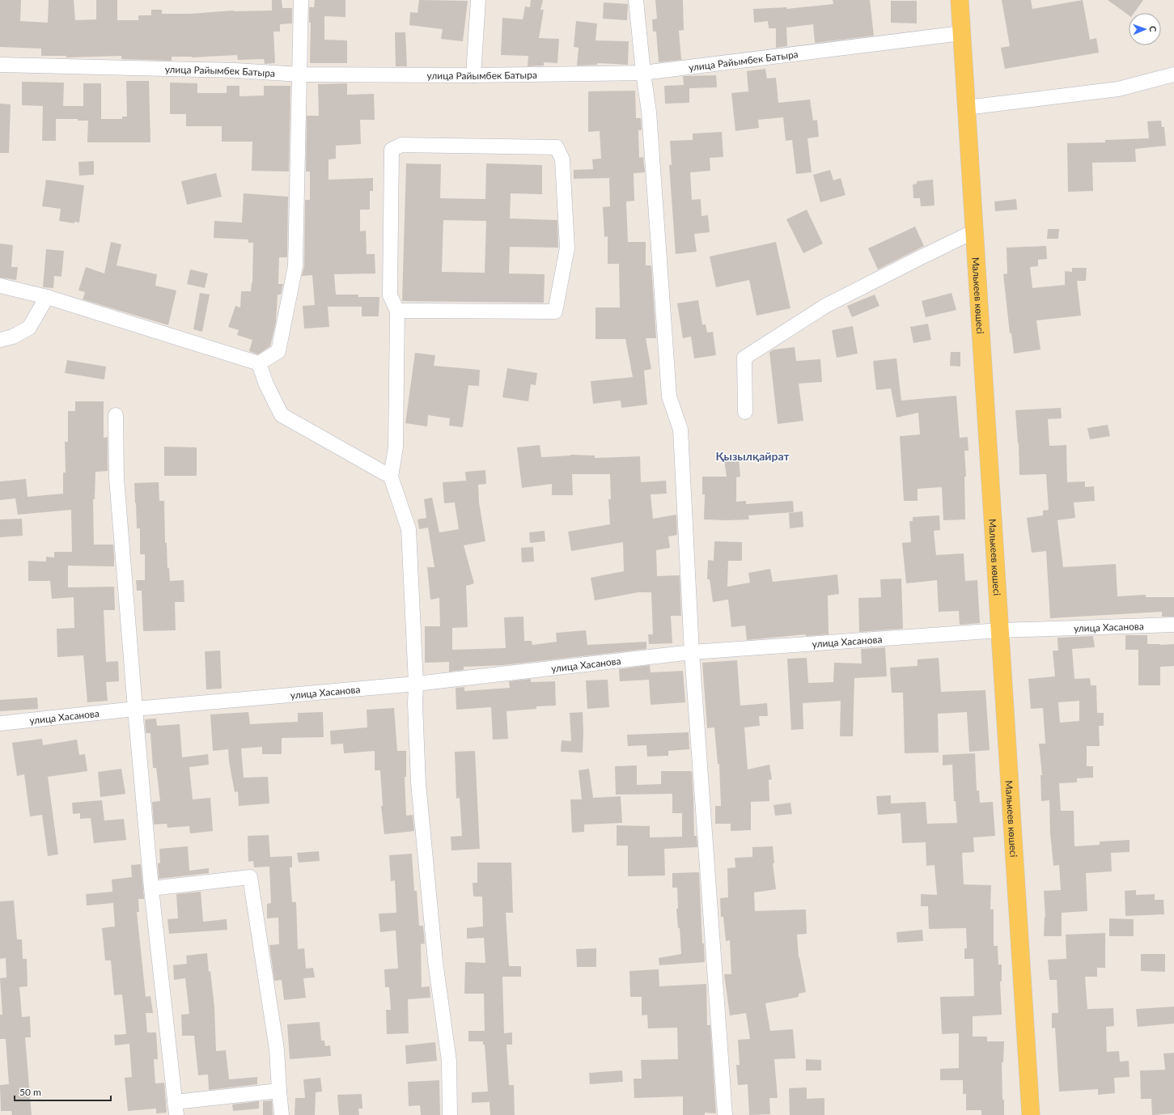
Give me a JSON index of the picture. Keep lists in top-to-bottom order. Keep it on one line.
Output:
{"streets":{"main road":["Малькеев көшесі"],"street":["улица Райымбек Батыра","улица Хасанова"]},"crossings":[["улица Райымбек Батыра","Малькеев көшесі"],["Малькеев көшесі","улица Хасанова"]],"districts":["Қызылқайрат"],"scale_bar":"50 m","north":"right"}
